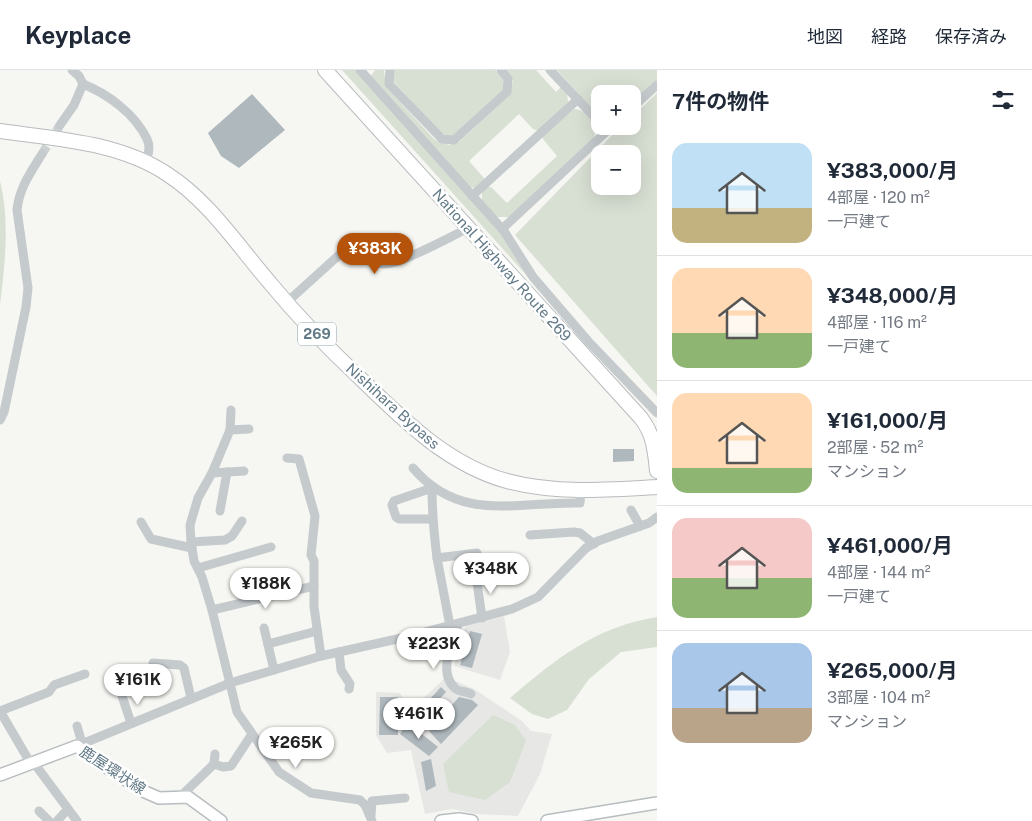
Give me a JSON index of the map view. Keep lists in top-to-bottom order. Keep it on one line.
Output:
{"streets":{"highway":["National Highway Route 269","269","Nishihara Bypass"],"main road":["鹿屋環状線"]},"page":{"header":"Keyplace","nav":["地図","経路","保存済み"],"heading":"7件の物件","map_buttons":["+","−"],"list":[{"name":"¥383,000/月","note":"4部屋 · 120 m² · 一戸建て"},{"name":"¥348,000/月","note":"4部屋 · 116 m² · 一戸建て"},{"name":"¥161,000/月","note":"2部屋 · 52 m² · マンション"},{"name":"¥461,000/月","note":"4部屋 · 144 m² · 一戸建て"},{"name":"¥265,000/月","note":"3部屋 · 104 m² · マンション"}],"price":["¥383K","¥348K","¥188K","¥223K","¥161K","¥461K","¥265K"]}}
